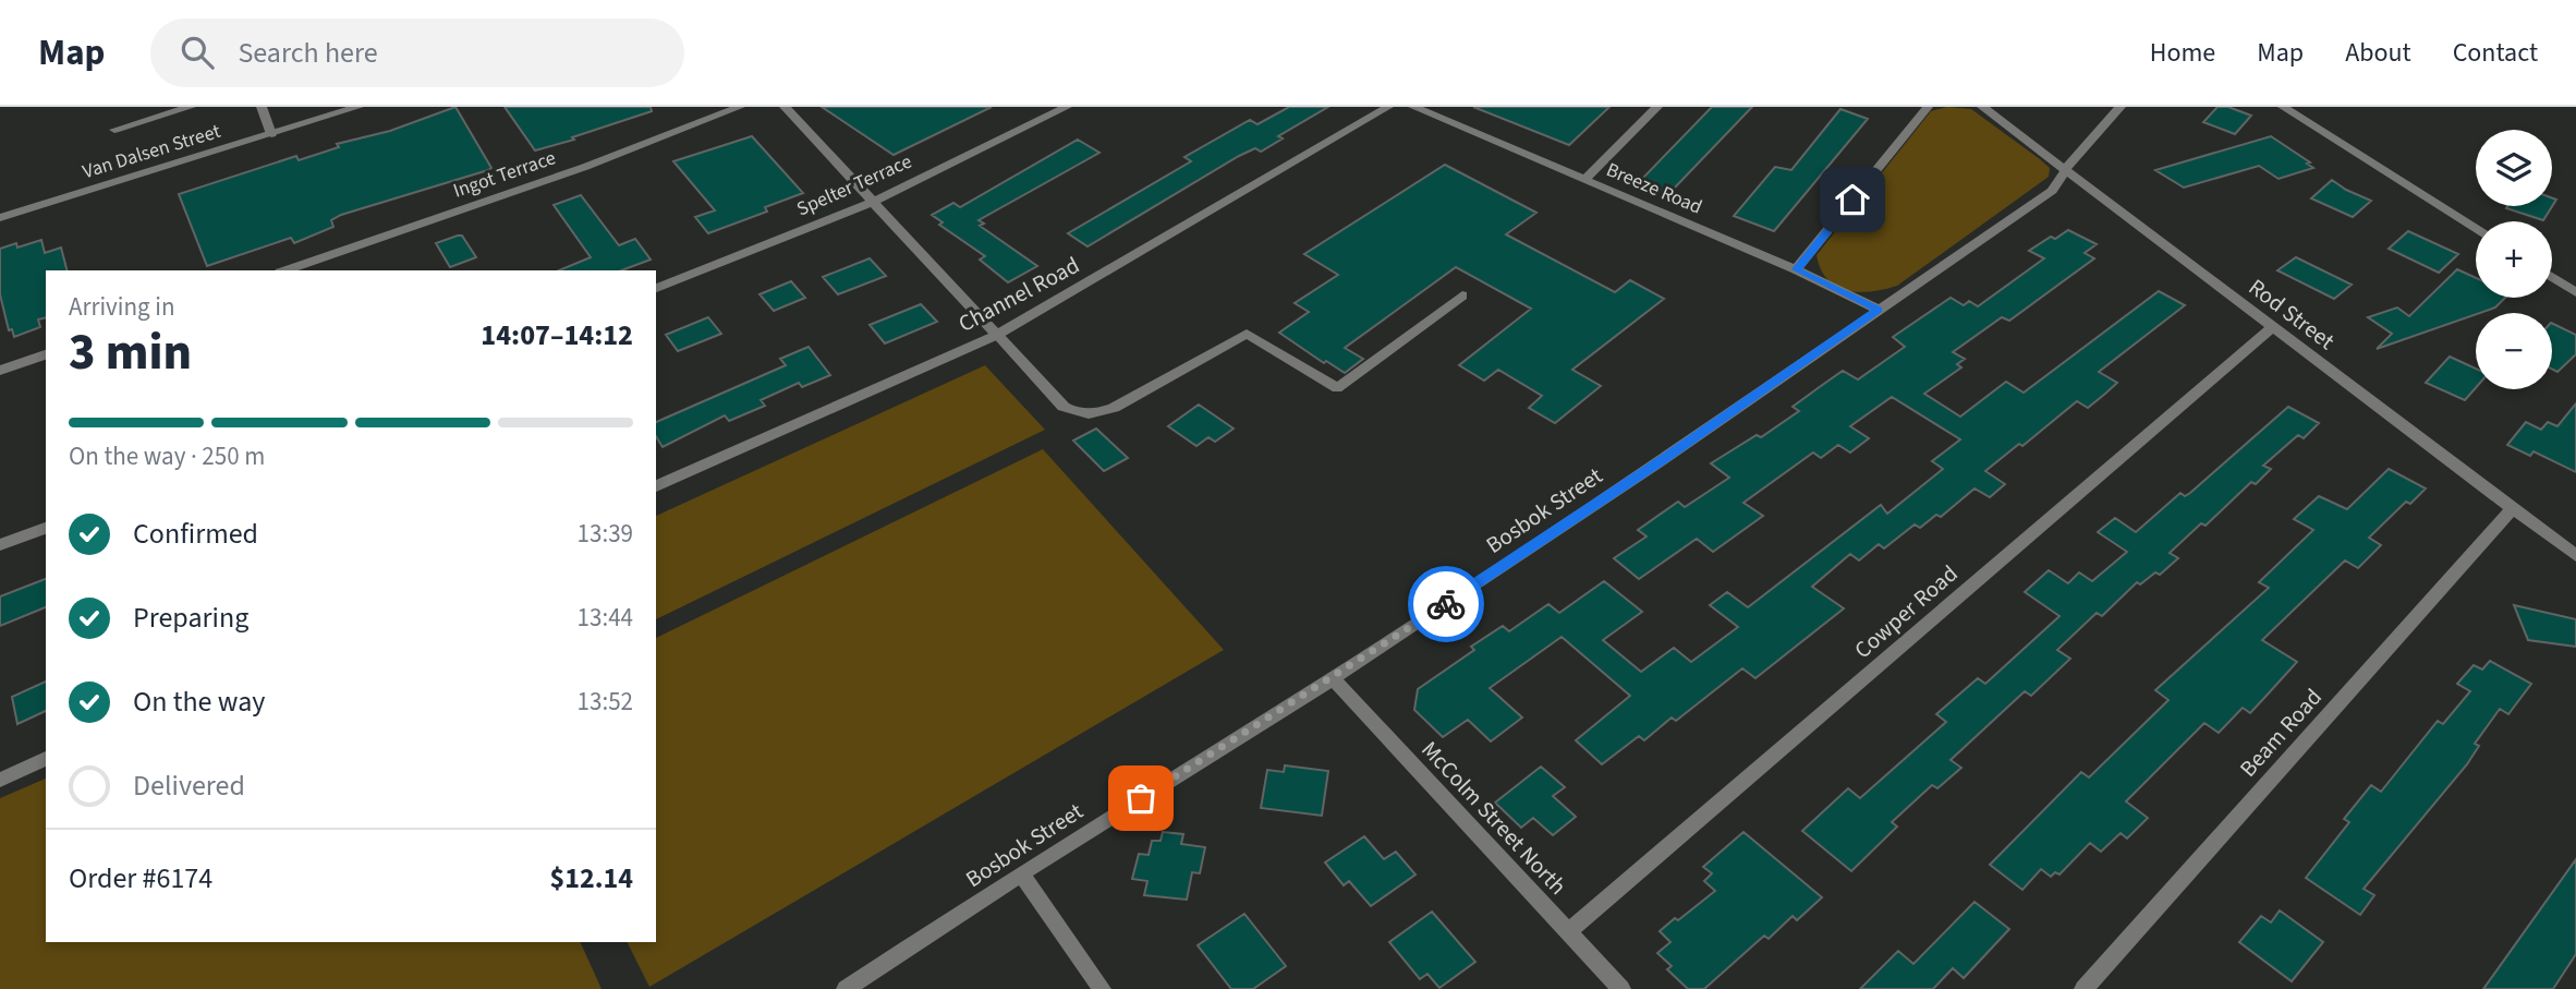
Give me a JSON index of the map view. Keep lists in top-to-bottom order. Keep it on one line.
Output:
{"streets":{"street":["Van Dalsen Street","Ingot Terrace","Spelter Terrace","Breeze Road","Channel Road","Rod Street","Bosbok Street","Cowper Road","Beam Road","McColm Street North"]},"crossings":[["Breeze Road","Bosbok Street"],["Rod Street","Bosbok Street"],["Rod Street","Cowper Road"],["Rod Street","Beam Road"],["Bosbok Street","McColm Street North"],["Cowper Road","McColm Street North"]],"page":{"header":"Map","search":"Search here","nav":["Home","Map","About","Contact"],"map_buttons":["+","−"],"heading":["3 min","Arriving in","14:07–14:12"],"panel":["Order #6174","$12.14"],"bar":"On the way · 250 m","list":[["Confirmed","13:39"],["Preparing","13:44"],["On the way","13:52"],"Delivered"]}}
